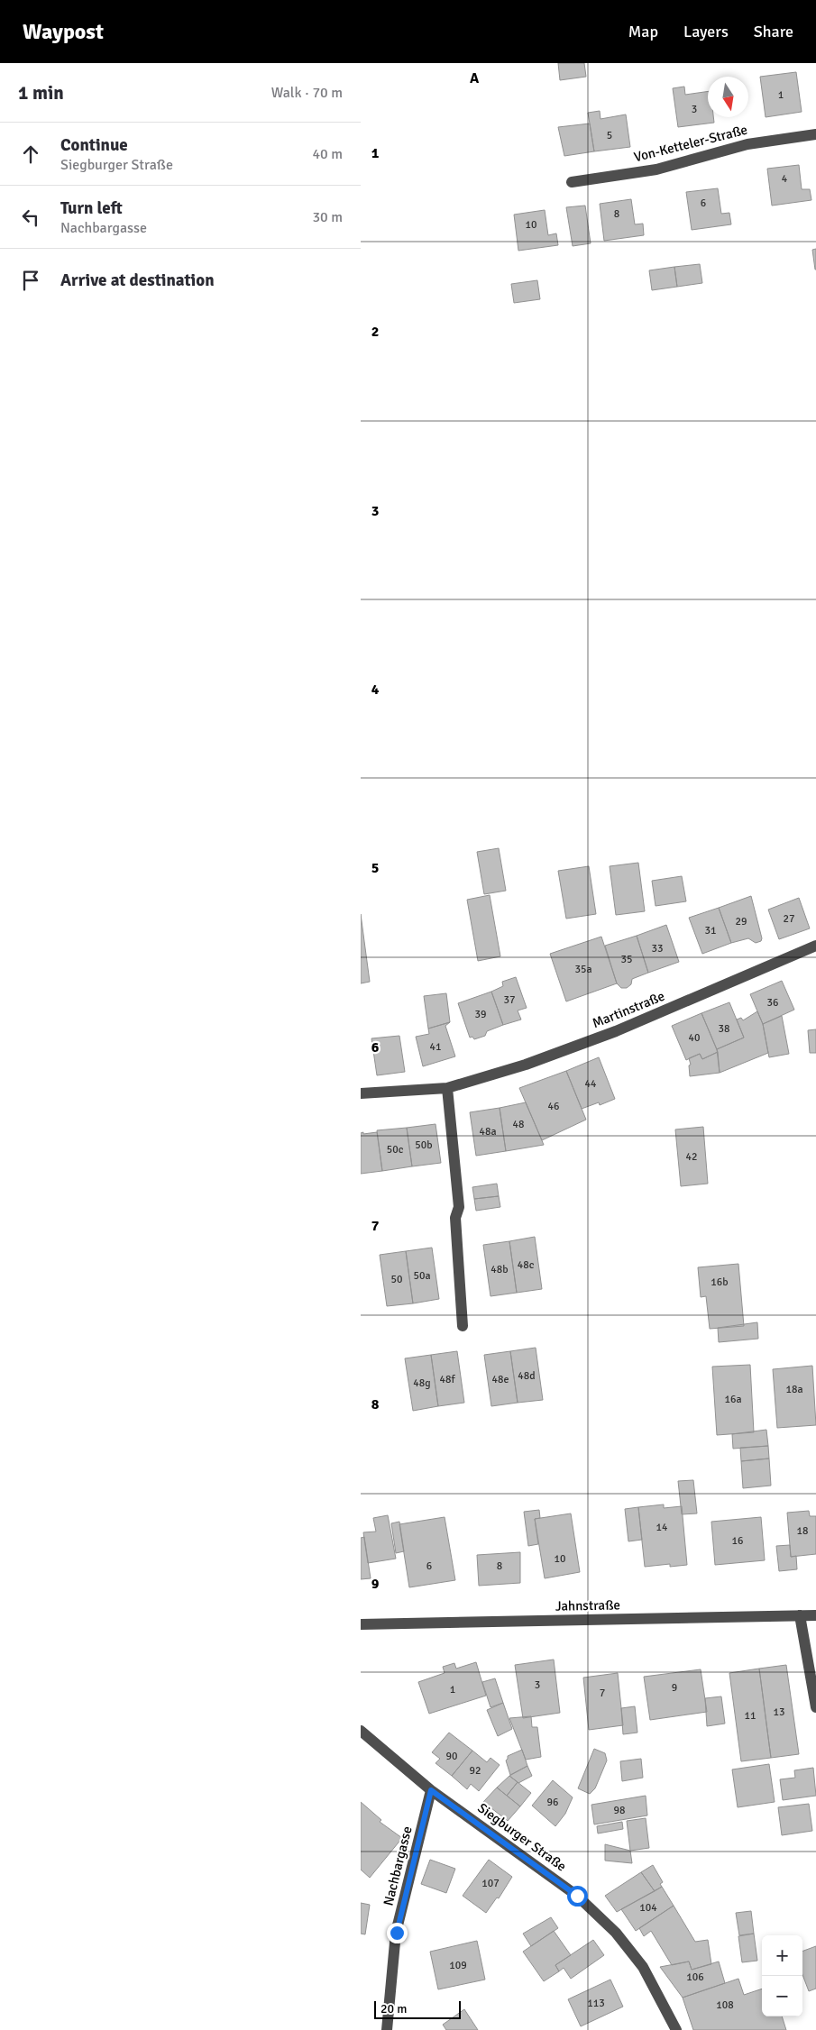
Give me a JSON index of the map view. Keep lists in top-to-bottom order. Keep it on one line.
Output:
{"streets":{"street":["Von-Ketteler-Straße","Martinstraße","Jahnstraße","Siegburger Straße","Nachbargasse"]},"crossings":[["Siegburger Straße","Nachbargasse"]],"house_numbers":["1","3","5","4","6","8","10","27","29","31","33","35","35a","37","36","39","38","40","41","44","46","48","48a","50b","50c","42","48c","48b","50a","50","16b","48d","48f","48e","48g","18a","16a","14","18","16","10","6","8","3","9","1","7","13","11","90","92","96","98","107","104","109","106","113","108"],"scale_bar":"20 m","north":"bottom","page":{"header":"Waypost","nav":["Map","Layers","Share"],"heading":["1 min","Walk · 70 m"],"list":[["Continue","Siegburger Straße","40 m"],["Turn left","Nachbargasse","30 m"],"Arrive at destination"],"map_buttons":["+","−"],"scale":"20 m"},"grid":{"columns":["A"],"rows":["1","2","3","4","5","6","7","8","9"]}}
